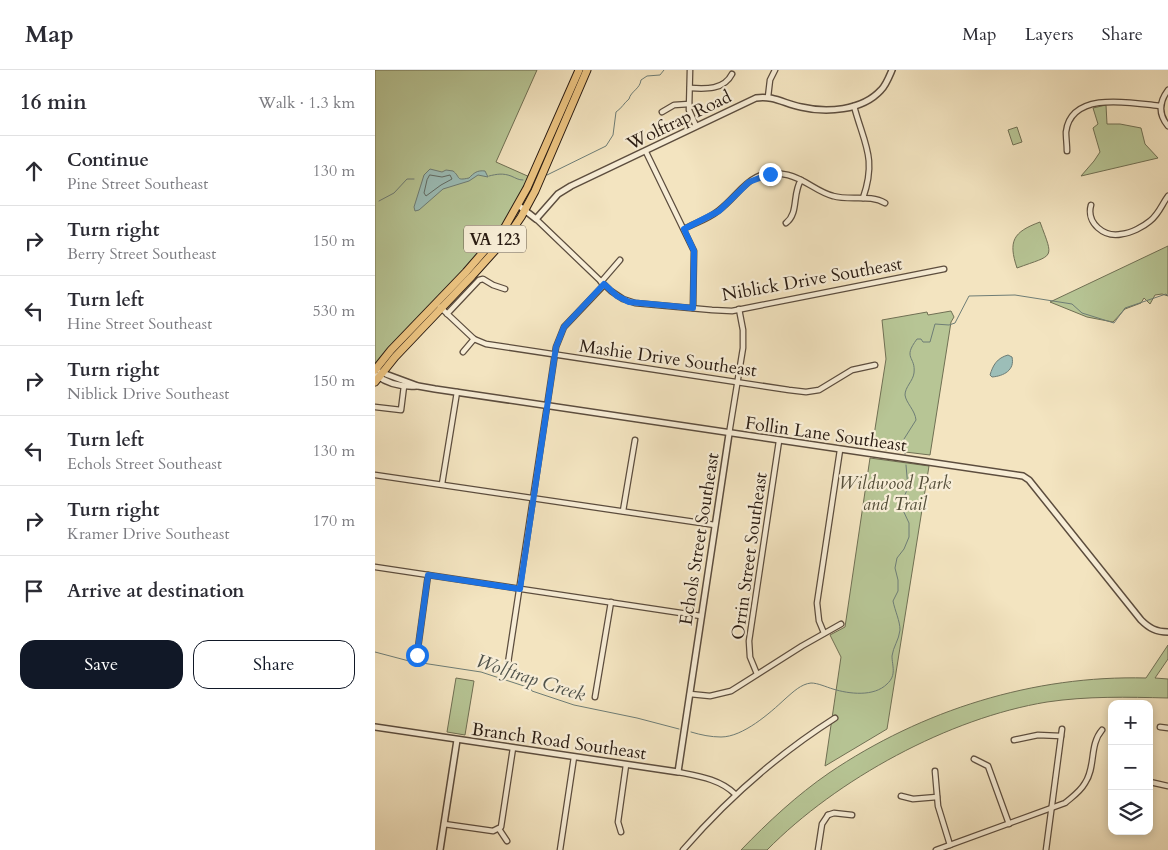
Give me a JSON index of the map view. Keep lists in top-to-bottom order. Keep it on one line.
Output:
{"streets":{"main road":["VA 123"],"street":["Wolftrap Road","Niblick Drive Southeast","Mashie Drive Southeast","Follin Lane Southeast","Echols Street Southeast","Orrin Street Southeast","Branch Road Southeast"]},"crossings":[["Wolftrap Road","Niblick Drive Southeast"],["VA 123","Niblick Drive Southeast"],["VA 123","Mashie Drive Southeast"],["VA 123","Follin Lane Southeast"],["Niblick Drive Southeast","Echols Street Southeast"],["Mashie Drive Southeast","Echols Street Southeast"],["Follin Lane Southeast","Echols Street Southeast"],["Follin Lane Southeast","Orrin Street Southeast"],["Echols Street Southeast","Branch Road Southeast"]],"water":["Wolftrap Creek"],"parks":["Wildwood Park and Trail"],"page":{"header":"Map","nav":["Map","Layers","Share"],"heading":["16 min","Walk · 1.3 km"],"list":[["Continue","Pine Street Southeast","130 m"],["Turn right","Berry Street Southeast","150 m"],["Turn left","Hine Street Southeast","530 m"],["Turn right","Niblick Drive Southeast","150 m"],["Turn left","Echols Street Southeast","130 m"],["Turn right","Kramer Drive Southeast","170 m"],"Arrive at destination"],"buttons":["Save","Share"],"map_buttons":["+","−"]}}
